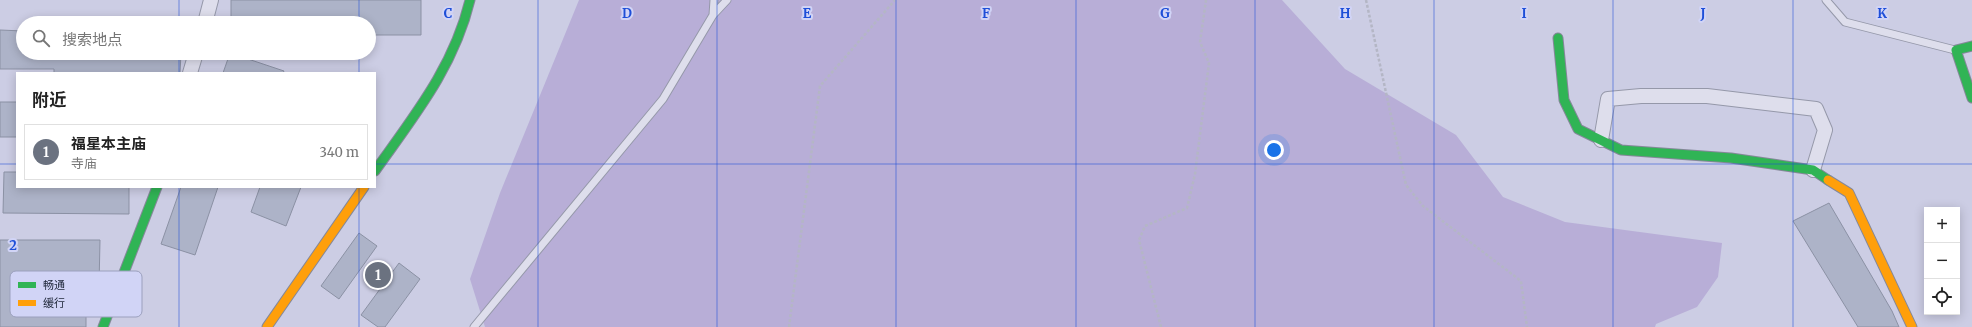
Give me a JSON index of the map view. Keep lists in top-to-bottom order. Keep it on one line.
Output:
{"legend":["畅通","缓行"],"page":{"search":"搜索地点","heading":"附近","list":[{"mark":"1","name":"福星本主庙","note":"寺庙","value":"340 m"}],"map_buttons":["+","−"],"pins":"1"},"grid":{"columns":["C","D","E","F","G","H","I","J","K"],"rows":["2"]}}
